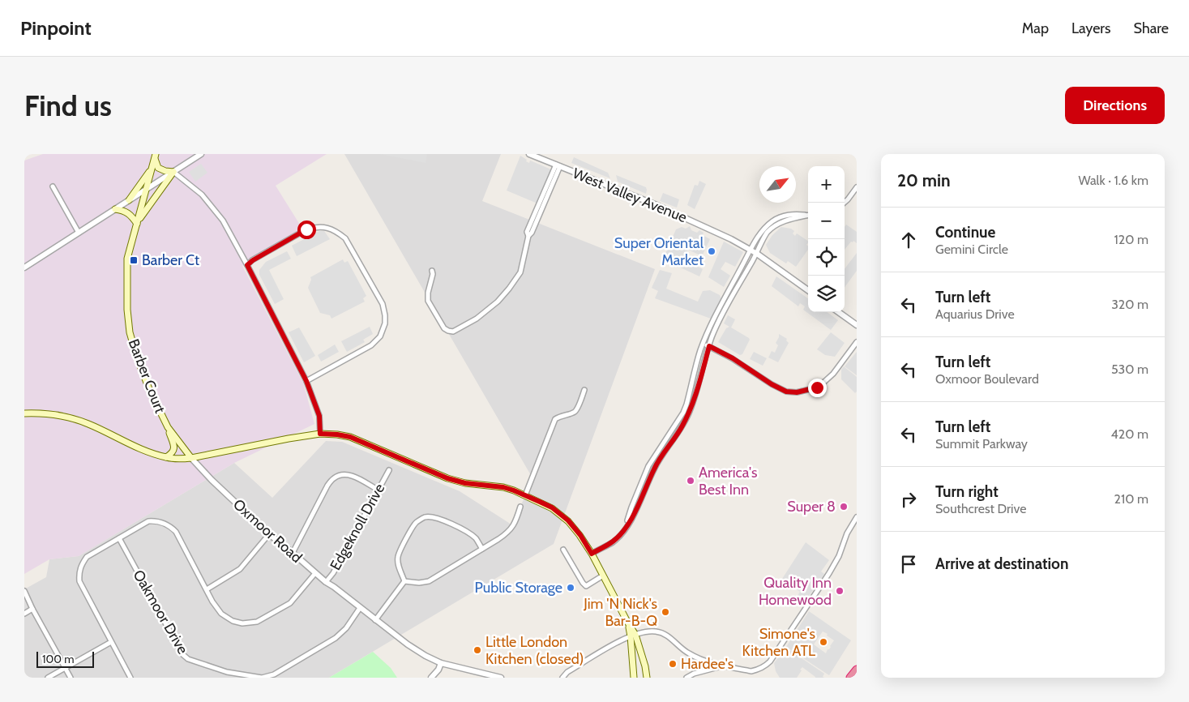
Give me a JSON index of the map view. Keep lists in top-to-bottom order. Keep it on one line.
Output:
{"streets":{"main road":["Barber Court"],"street":["West Valley Avenue","Edgeknoll Drive","Oxmoor Road","Oakmoor Drive"]},"crossings":[["Barber Court","Oxmoor Road"],["Edgeknoll Drive","Oxmoor Road"],["Oxmoor Road","Oakmoor Drive"]],"places":{"other":["Super Oriental Market","America's Best Inn","Super 8","Public Storage","Quality Inn Homewood","Jim 'N Nick's Bar-B-Q","Simone's Kitchen ATL","Little London Kitchen (closed)","Hardee's"],"transit":["Barber Ct"]},"scale_bar":"100 m","north":"top right","page":{"header":"Pinpoint","nav":["Map","Layers","Share"],"buttons":"Directions","title":"Find us","heading":["20 min","Walk · 1.6 km"],"map_buttons":["+","−"],"list":[["Continue","Gemini Circle","120 m"],["Turn left","Aquarius Drive","320 m"],["Turn left","Oxmoor Boulevard","530 m"],["Turn left","Summit Parkway","420 m"],["Turn right","Southcrest Drive","210 m"],"Arrive at destination"],"scale":"100 m"}}
